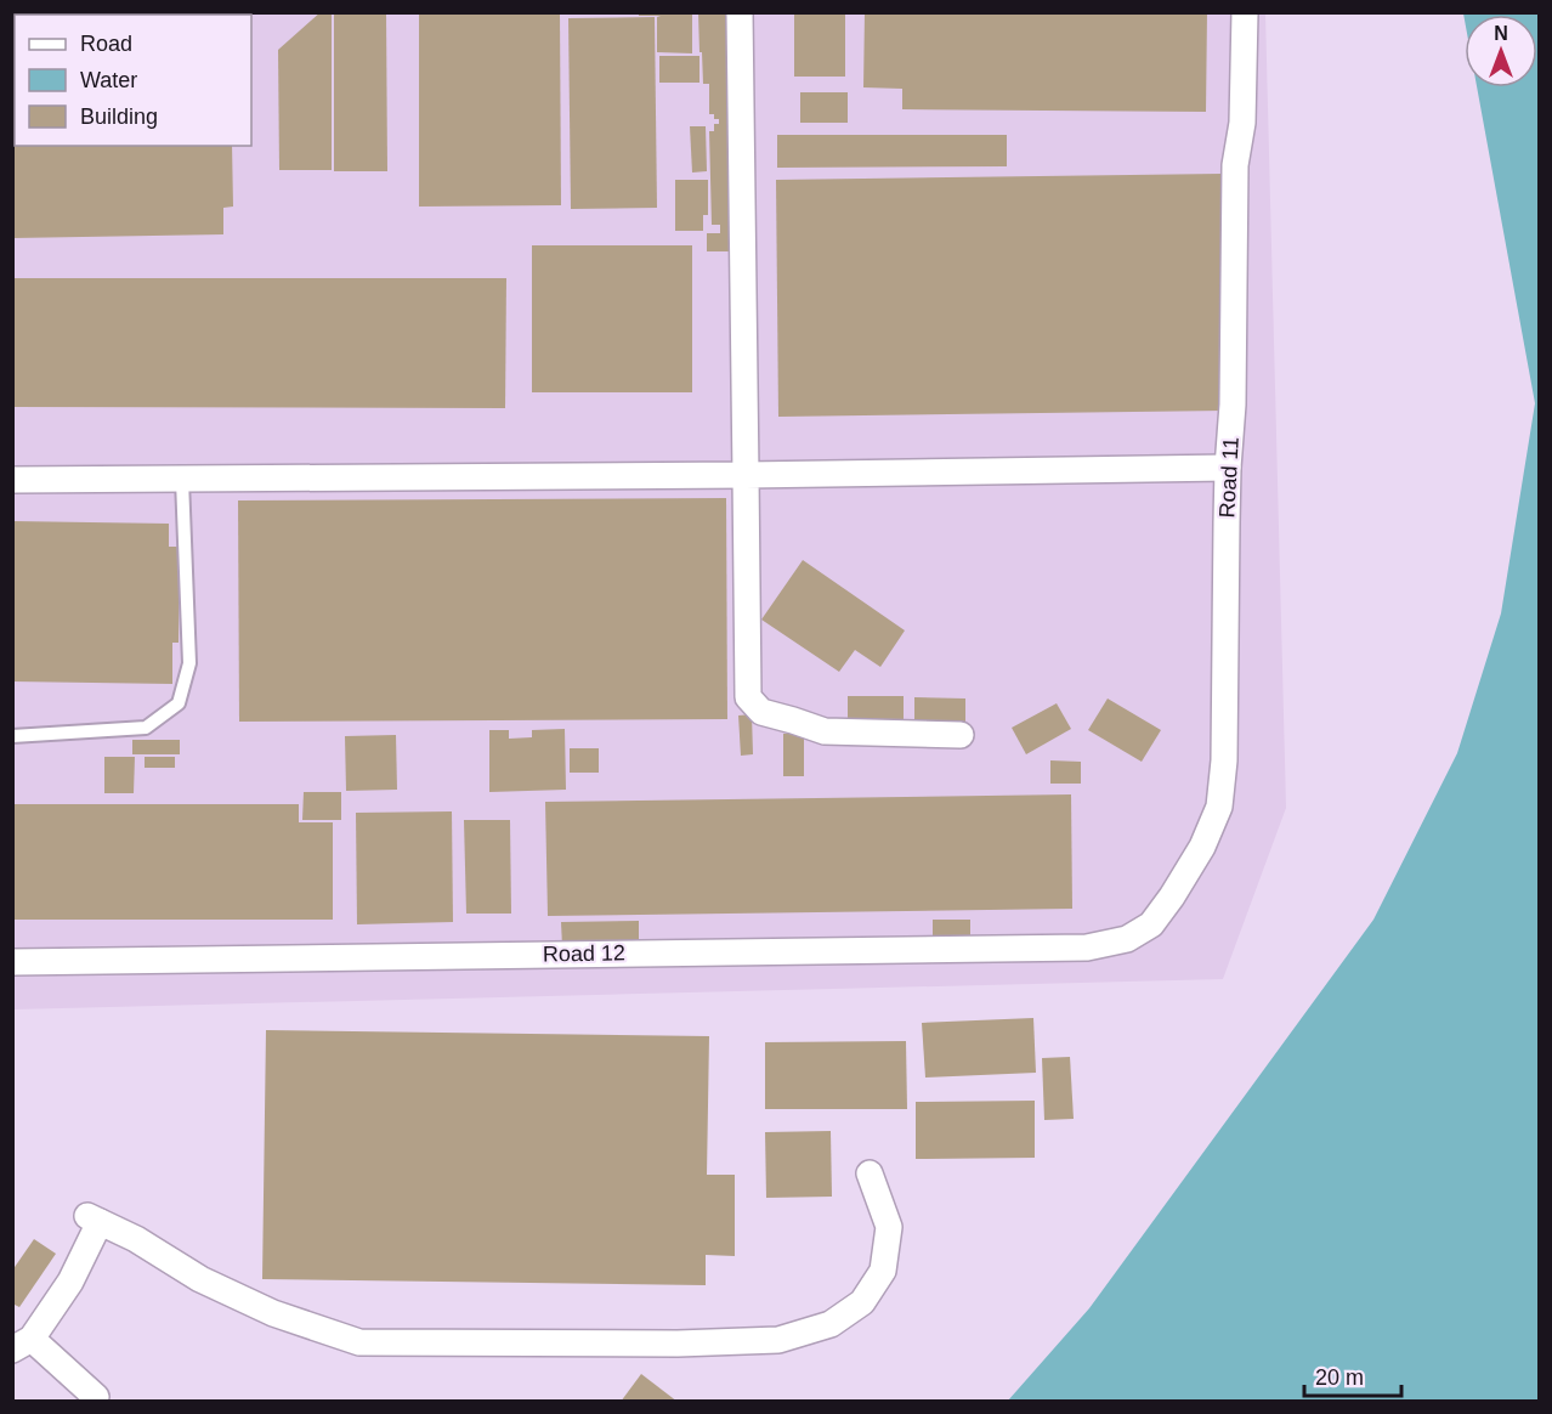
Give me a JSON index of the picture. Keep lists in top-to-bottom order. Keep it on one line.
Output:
{"streets":{"street":["Road 11","Road 12"]},"crossings":[["Road 11","Road 12"]],"legend":["Road","Water","Building"],"scale_bar":"20 m","north":"top"}
